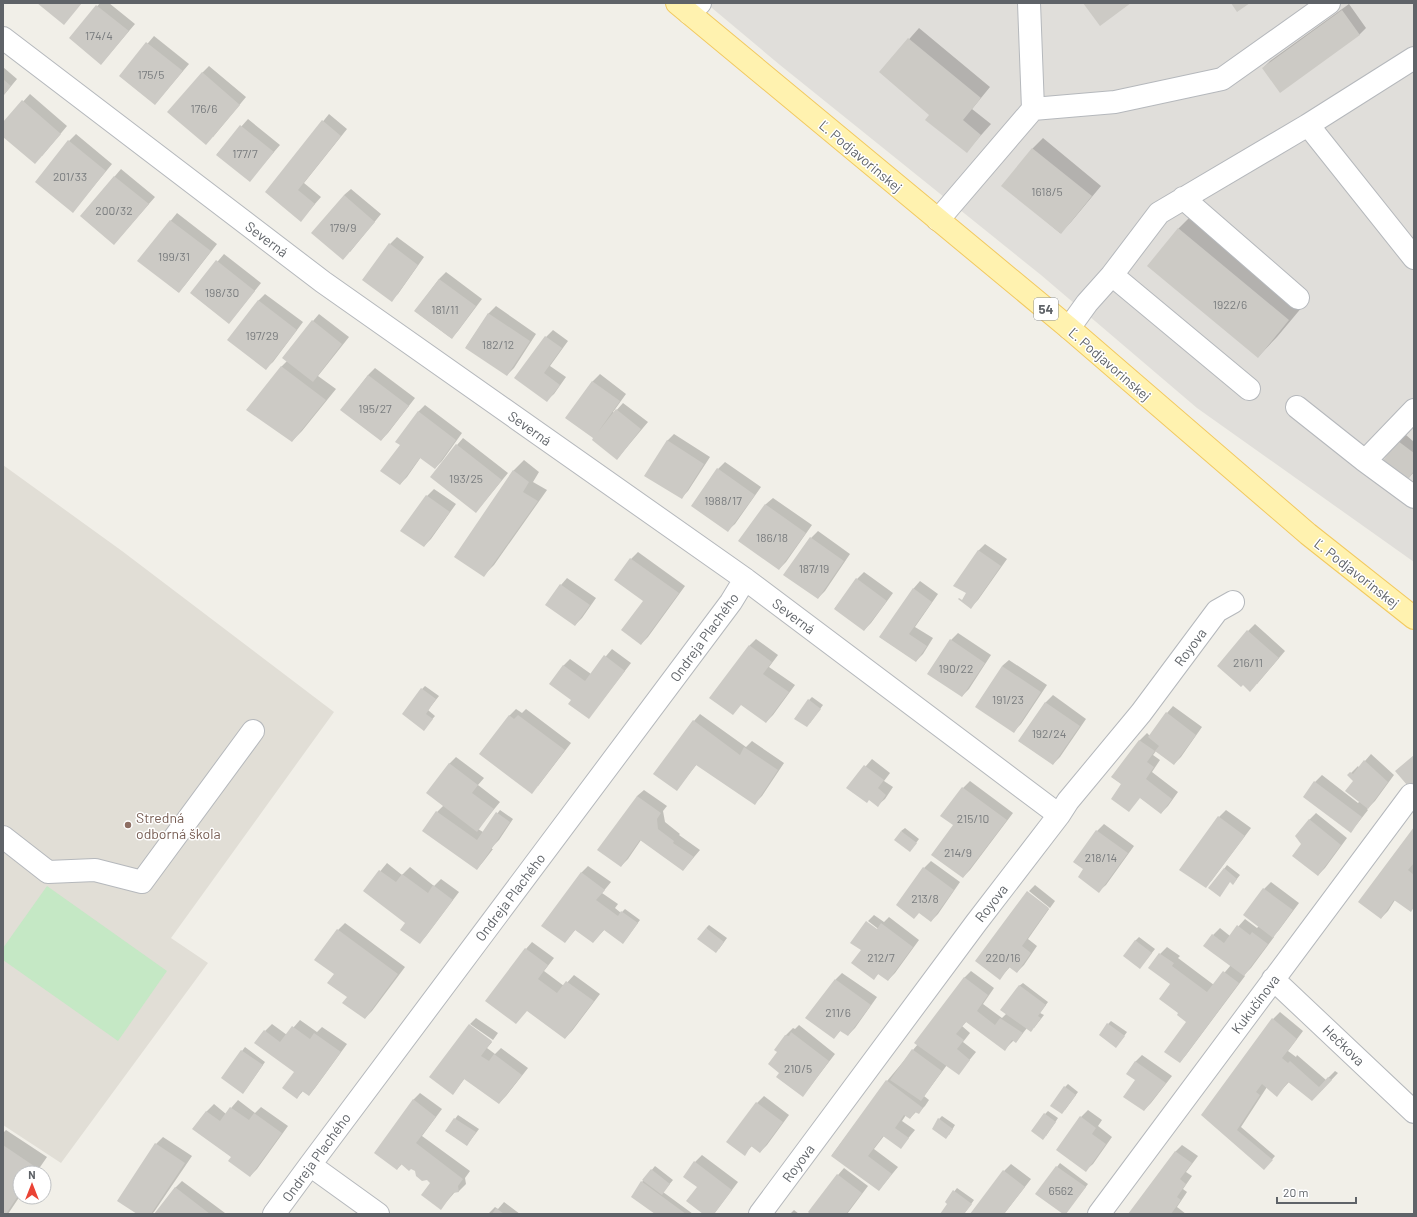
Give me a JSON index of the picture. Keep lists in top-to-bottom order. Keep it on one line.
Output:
{"streets":{"main road":["Ľ. Podjavorinskej","54"],"street":["Severná","Ondreja Plachého","Royova","Kukučínova","Hečkova"]},"crossings":[["Severná","Ondreja Plachého"],["Severná","Royova"],["Kukučínova","Hečkova"]],"places":["Stredná odborná škola"],"house_numbers":["174/4","175/5","176/6","177/7","201/33","1618/5","200/32","179/9","199/31","198/30","1922/6","181/11","197/29","182/12","195/27","193/25","1988/17","186/18","187/19","216/11","190/22","191/23","192/24","215/10","214/9","218/14","213/8","212/7","220/16","211/6","210/5","6562"],"scale_bar":"20 m","north":"top"}
